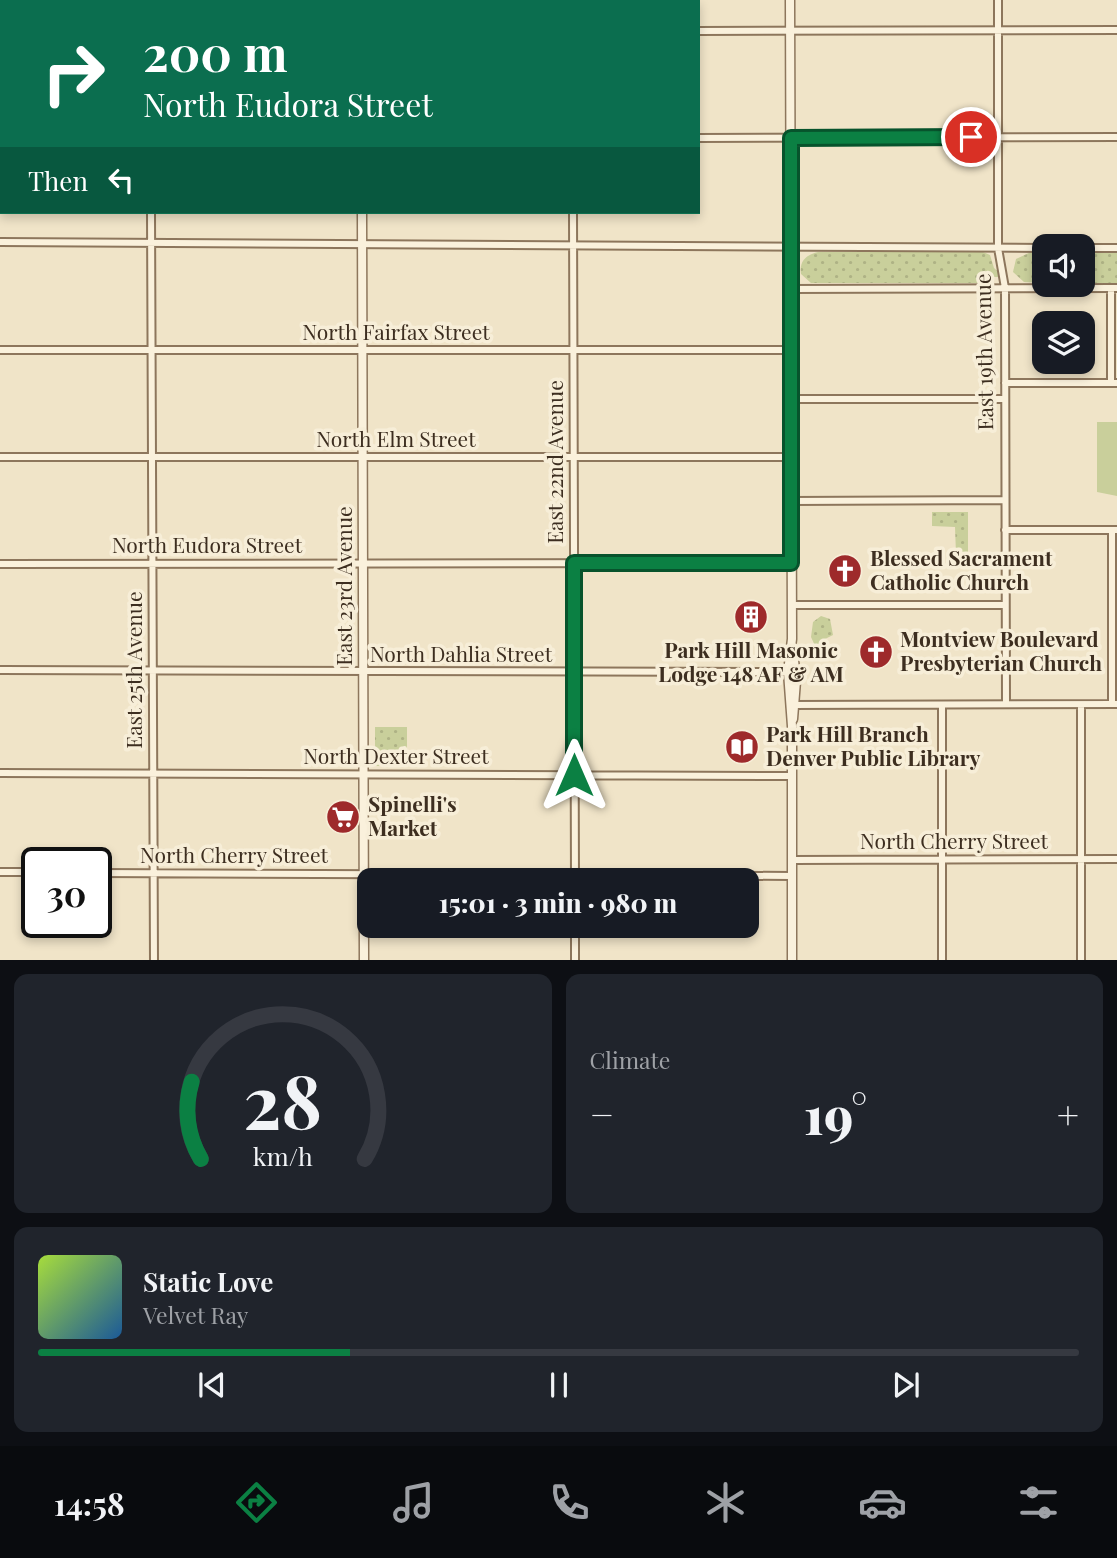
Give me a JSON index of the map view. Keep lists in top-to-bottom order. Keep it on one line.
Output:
{"streets":{"street":["North Fairfax Street","East 19th Avenue","North Elm Street","East 22nd Avenue","North Eudora Street","East 23rd Avenue","North Dahlia Street","East 25th Avenue","North Dexter Street","North Cherry Street"]},"crossings":[["North Fairfax Street","East 22nd Avenue"],["North Fairfax Street","East 23rd Avenue"],["North Fairfax Street","East 25th Avenue"],["North Elm Street","East 22nd Avenue"],["North Elm Street","East 23rd Avenue"],["North Elm Street","East 25th Avenue"],["East 22nd Avenue","North Eudora Street"],["East 22nd Avenue","North Dahlia Street"],["East 22nd Avenue","North Dexter Street"],["North Eudora Street","East 23rd Avenue"],["North Eudora Street","East 25th Avenue"],["East 23rd Avenue","North Dahlia Street"],["East 23rd Avenue","North Dexter Street"],["North Dahlia Street","East 25th Avenue"],["East 25th Avenue","North Dexter Street"],["East 25th Avenue","North Cherry Street"]],"places":{"church":["Blessed Sacrament Catholic Church","Montview Boulevard Presbyterian Church"],"building":["Park Hill Masonic Lodge 148 AF & AM"],"library":["Park Hill Branch Denver Public Library"],"supermarket":["Spinelli's Market"]},"page":{"turn":["200 m","North Eudora Street"],"then":"Then","limit":"30","trip":"15:01 · 3 min · 980 m","tile":"Climate","heat":["−","19°","+"],"song":["Static Love","Velvet Ray"],"tabs":"14:58","gauge":["28","km/h"]}}
